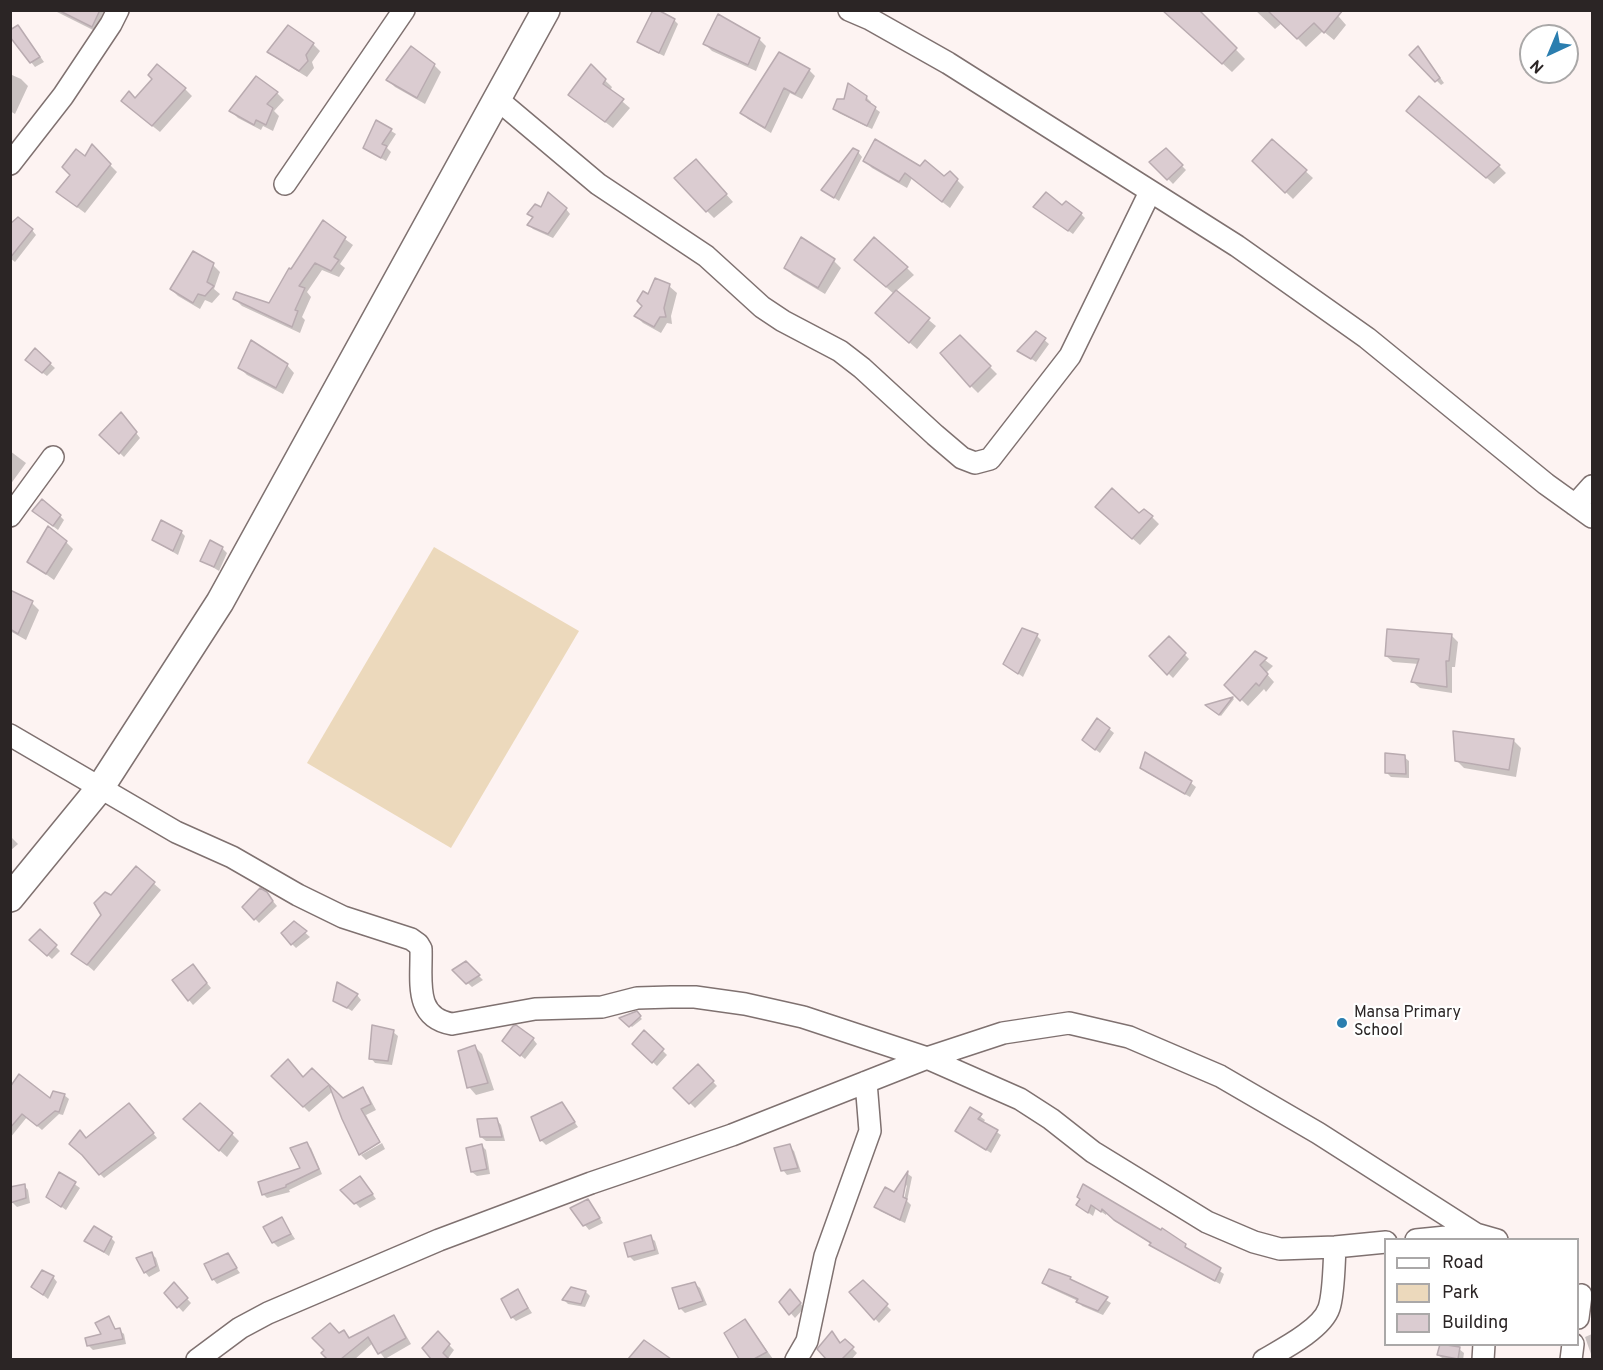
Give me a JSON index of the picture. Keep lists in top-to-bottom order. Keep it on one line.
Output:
{"places":["Mansa Primary School"],"legend":["Road","Park","Building"],"north":"bottom left"}
